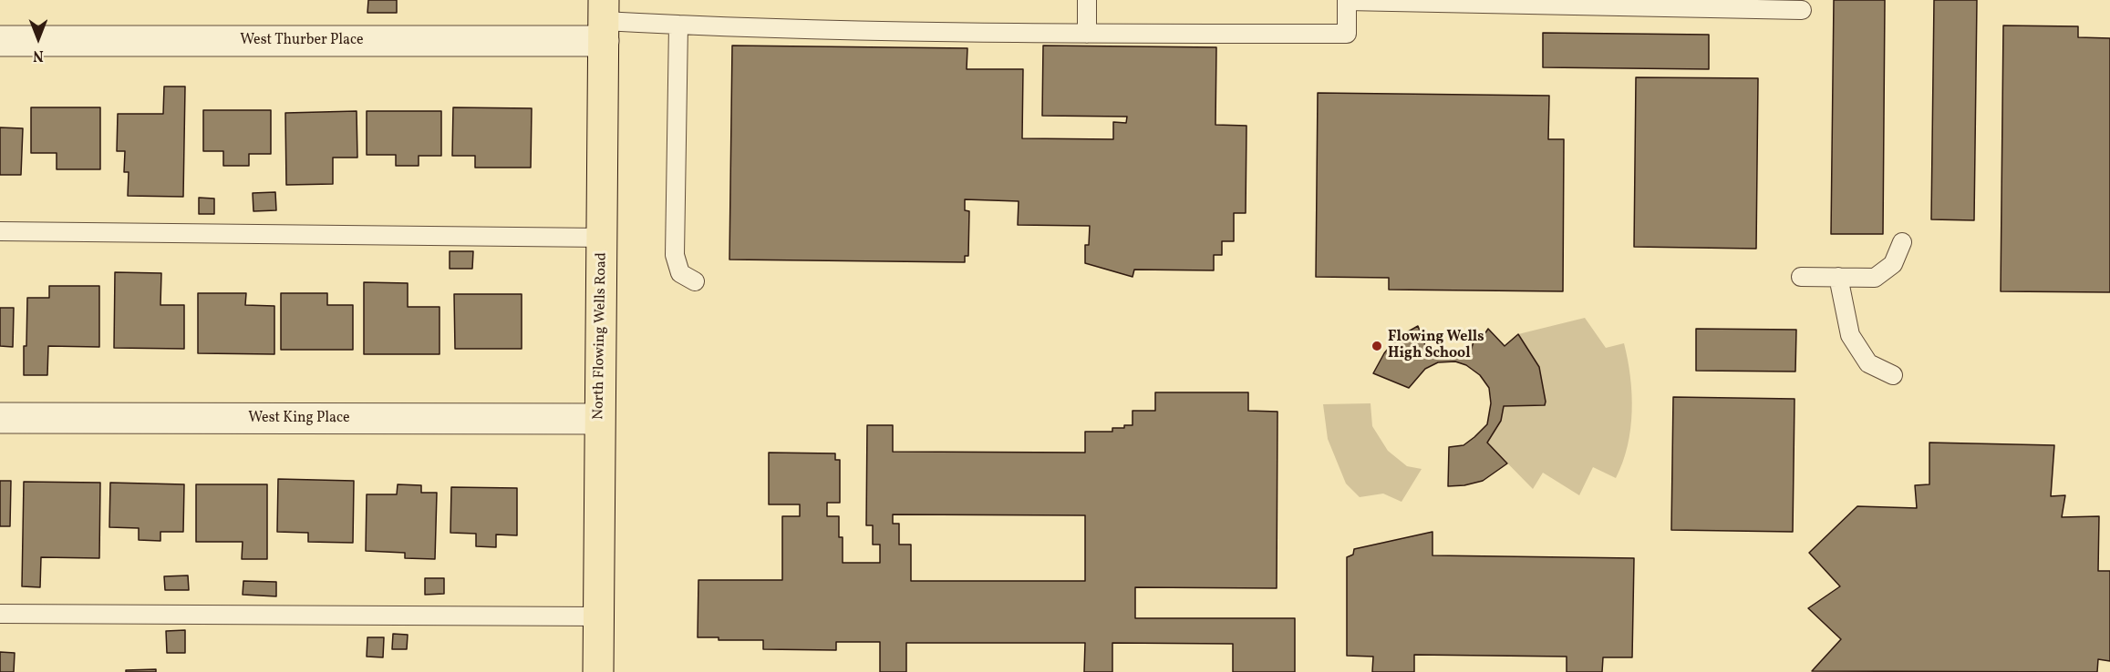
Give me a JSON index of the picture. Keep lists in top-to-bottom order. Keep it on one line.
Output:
{"streets":{"main road":["North Flowing Wells Road"],"street":["West Thurber Place","West King Place"]},"crossings":[["West Thurber Place","North Flowing Wells Road"],["North Flowing Wells Road","West King Place"]],"places":["Flowing Wells High School"],"north":"bottom"}
